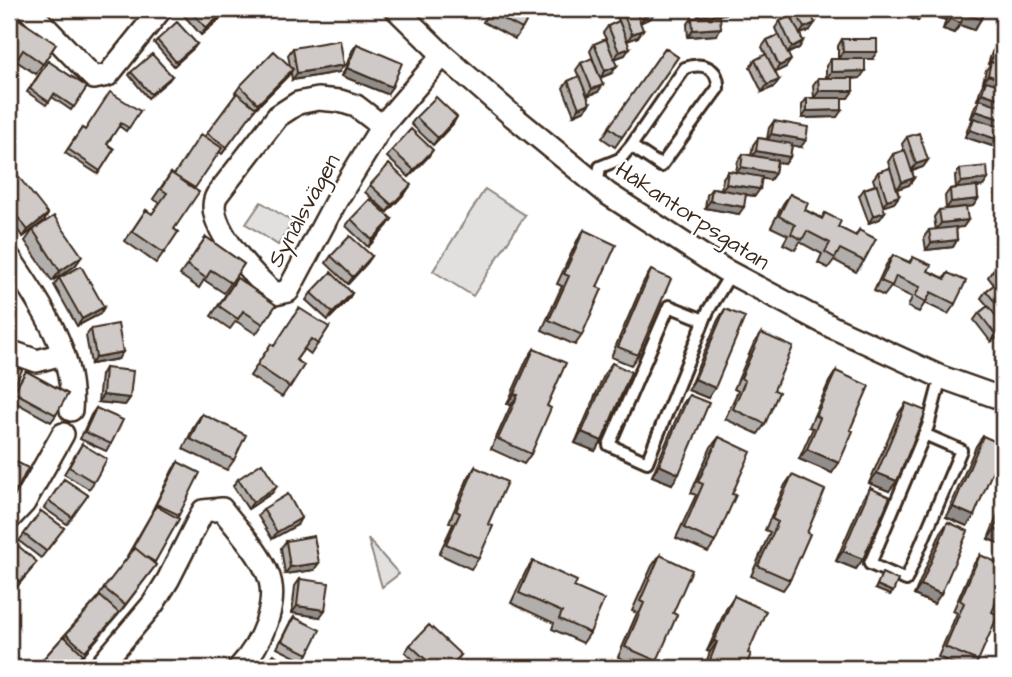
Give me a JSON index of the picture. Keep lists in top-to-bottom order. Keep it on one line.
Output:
{"streets":{"street":["Synålsvägen","Håkantorpsgatan"]},"crossings":[["Synålsvägen","Håkantorpsgatan"]]}
